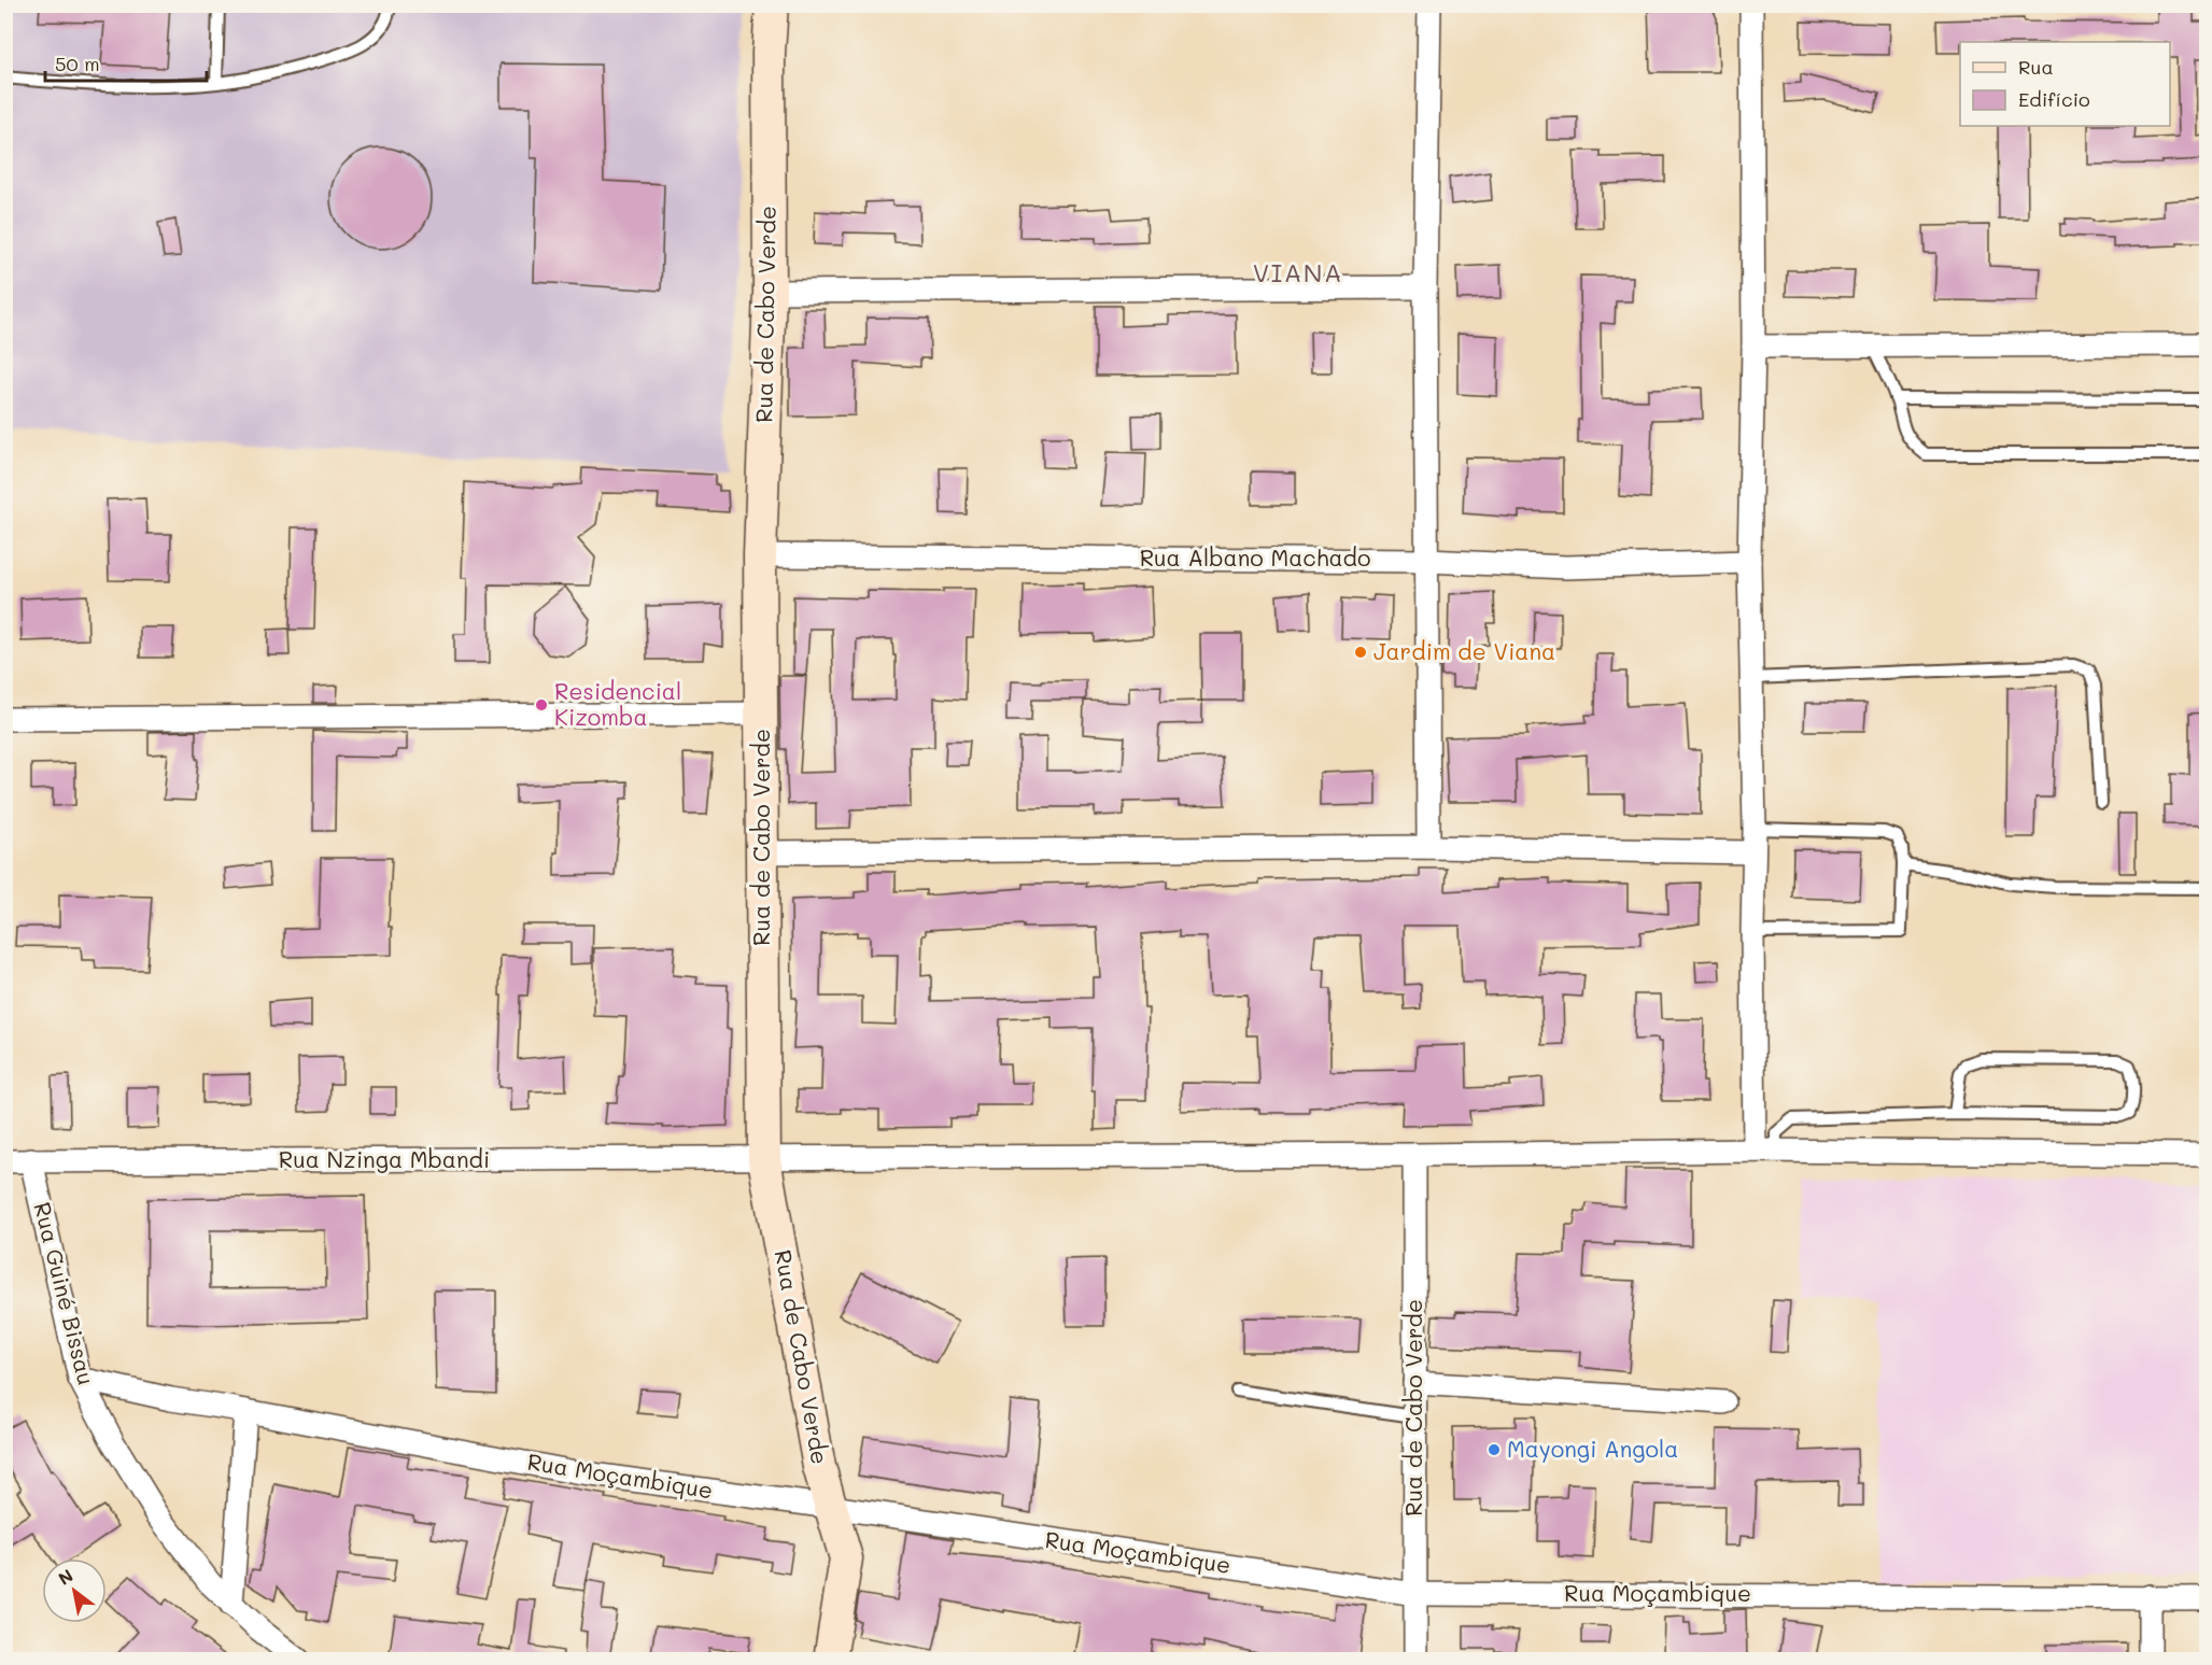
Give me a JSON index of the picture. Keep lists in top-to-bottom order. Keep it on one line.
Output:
{"streets":{"main road":["Rua de Cabo Verde"],"street":["Rua Albano Machado","Rua Nzinga Mbandi","Rua Guiné Bissau","Rua Moçambique"]},"crossings":[["Rua de Cabo Verde","Rua Albano Machado"],["Rua de Cabo Verde","Rua Nzinga Mbandi"],["Rua de Cabo Verde","Rua Moçambique"],["Rua Nzinga Mbandi","Rua Guiné Bissau"],["Rua Guiné Bissau","Rua Moçambique"]],"districts":["VIANA"],"places":["Jardim de Viana","Residencial Kizomba","Mayongi Angola"],"legend":["Rua","Edifício"],"scale_bar":"50 m","north":"top left"}
